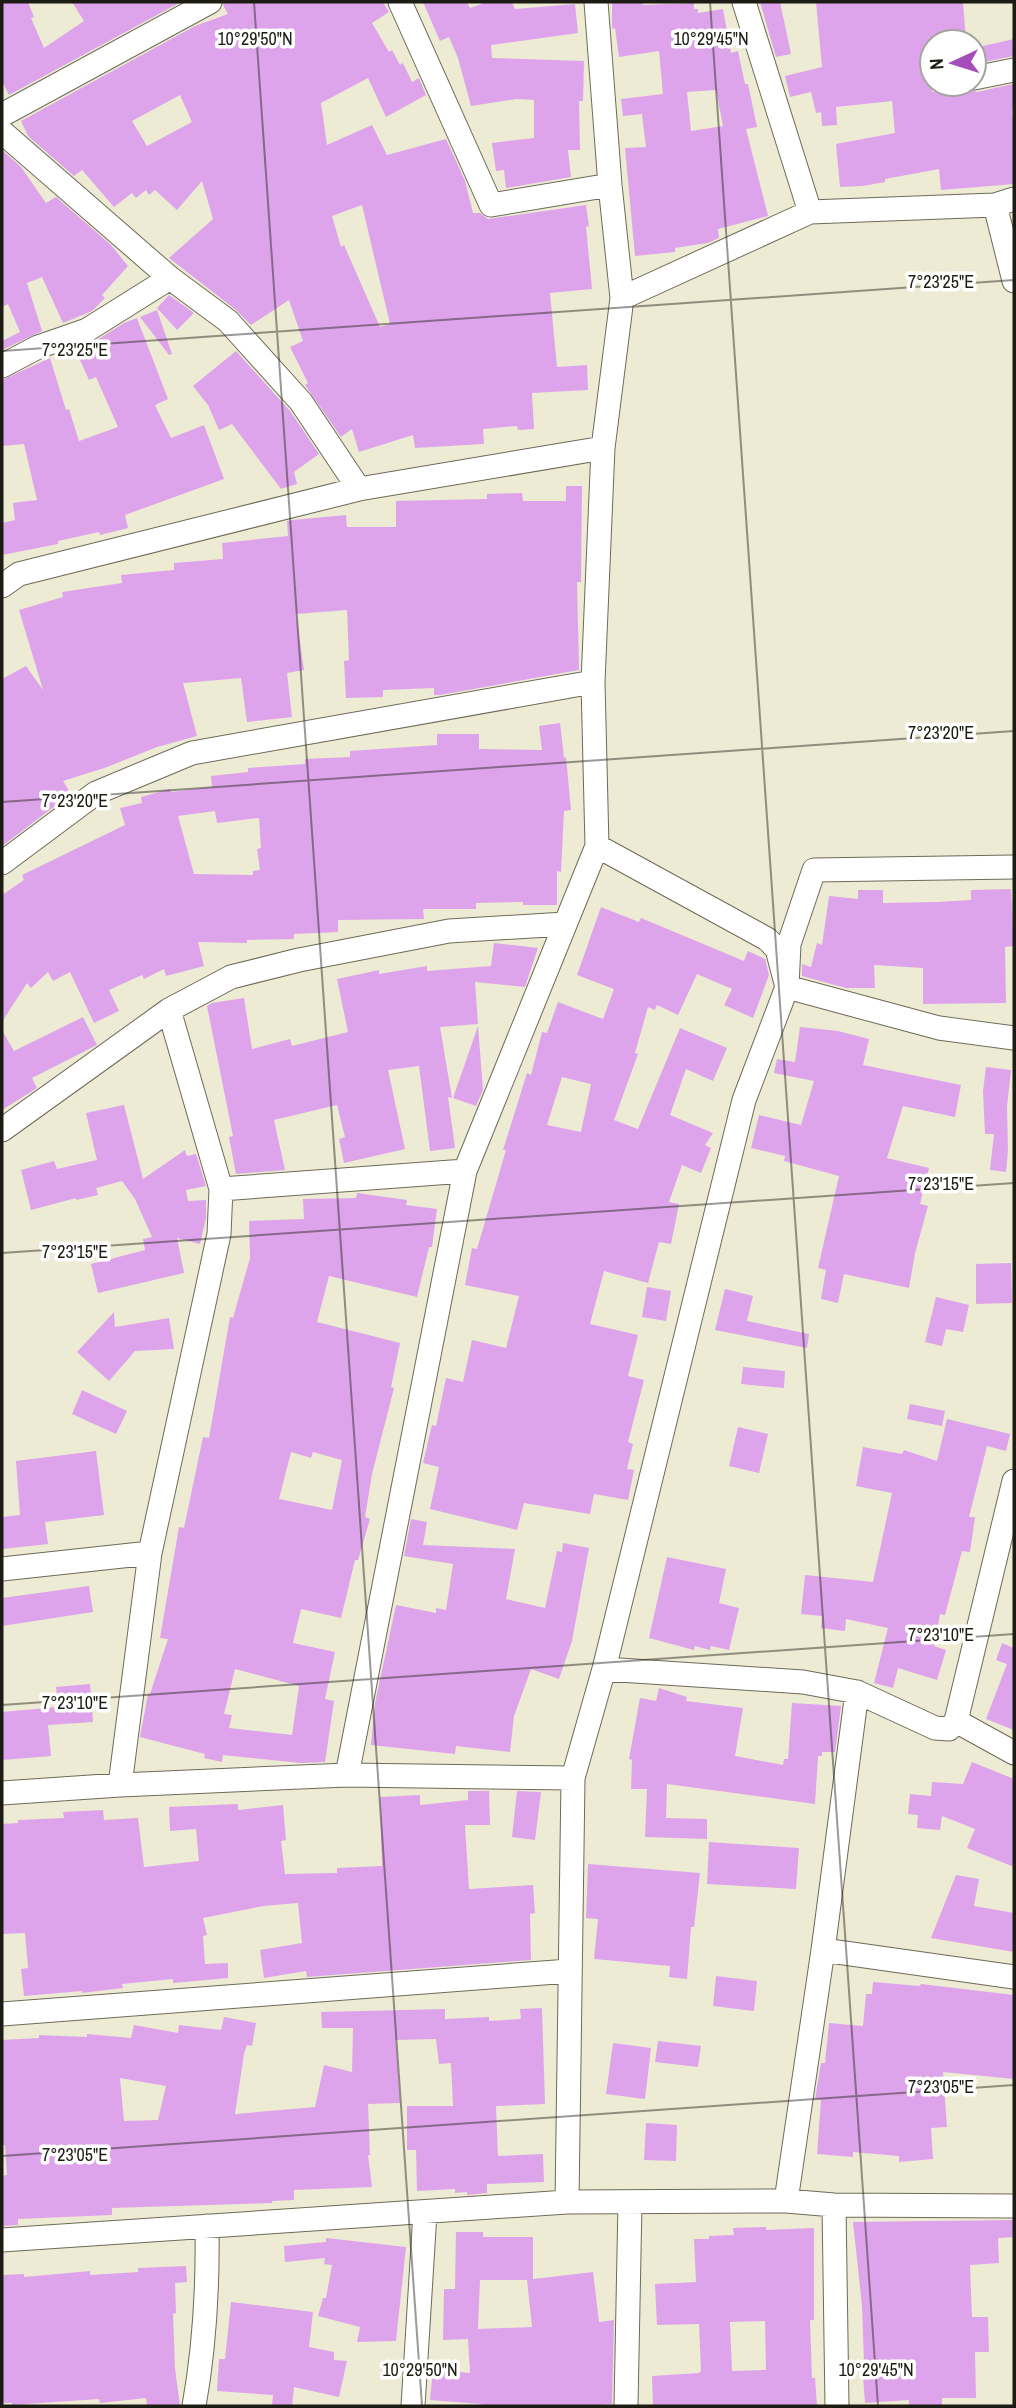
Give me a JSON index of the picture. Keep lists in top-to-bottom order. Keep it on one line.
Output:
{"north":"left","coordinates":["10°29'50\"N","10°29'45\"N","7°23'25\"E","7°23'20\"E","7°23'15\"E","7°23'10\"E","7°23'05\"E"]}
